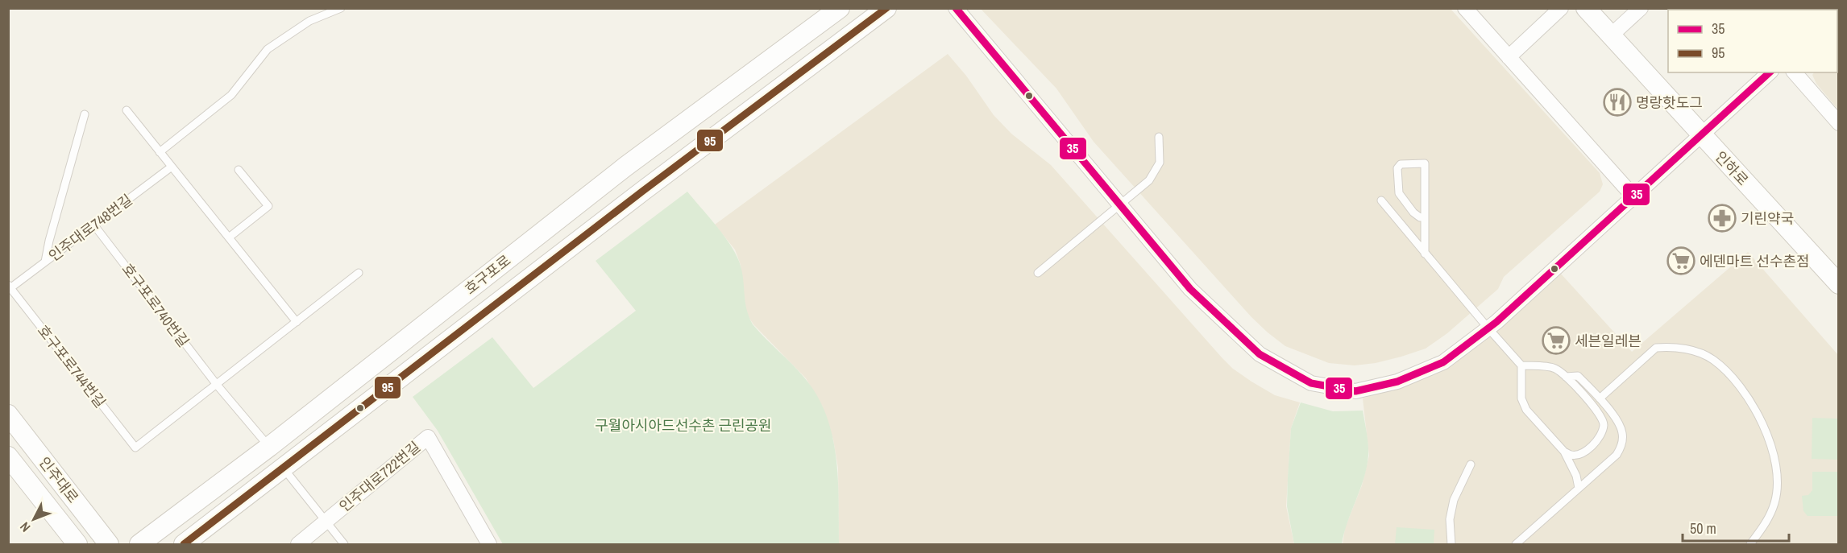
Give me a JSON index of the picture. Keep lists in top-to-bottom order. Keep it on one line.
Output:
{"streets":{"main road":["인하로","호구포로","인주대로"],"street":["인주대로722번길"],"lane":["인주대로748번길","호구포로740번길","호구포로744번길"]},"crossings":[["인주대로748번길","호구포로740번길"],["인주대로748번길","호구포로744번길"],["호구포로","호구포로740번길"],["호구포로740번길","호구포로744번길"]],"parks":["구월아시아드선수촌 근린공원"],"places":{"restaurant":["명랑핫도그"],"pharmacy":["기린약국"],"supermarket":["에덴마트 선수촌점","세븐일레븐"]},"lines":["transit line 35","transit line 95"],"legend":["35","95"],"scale_bar":"50 m","north":"bottom left"}
